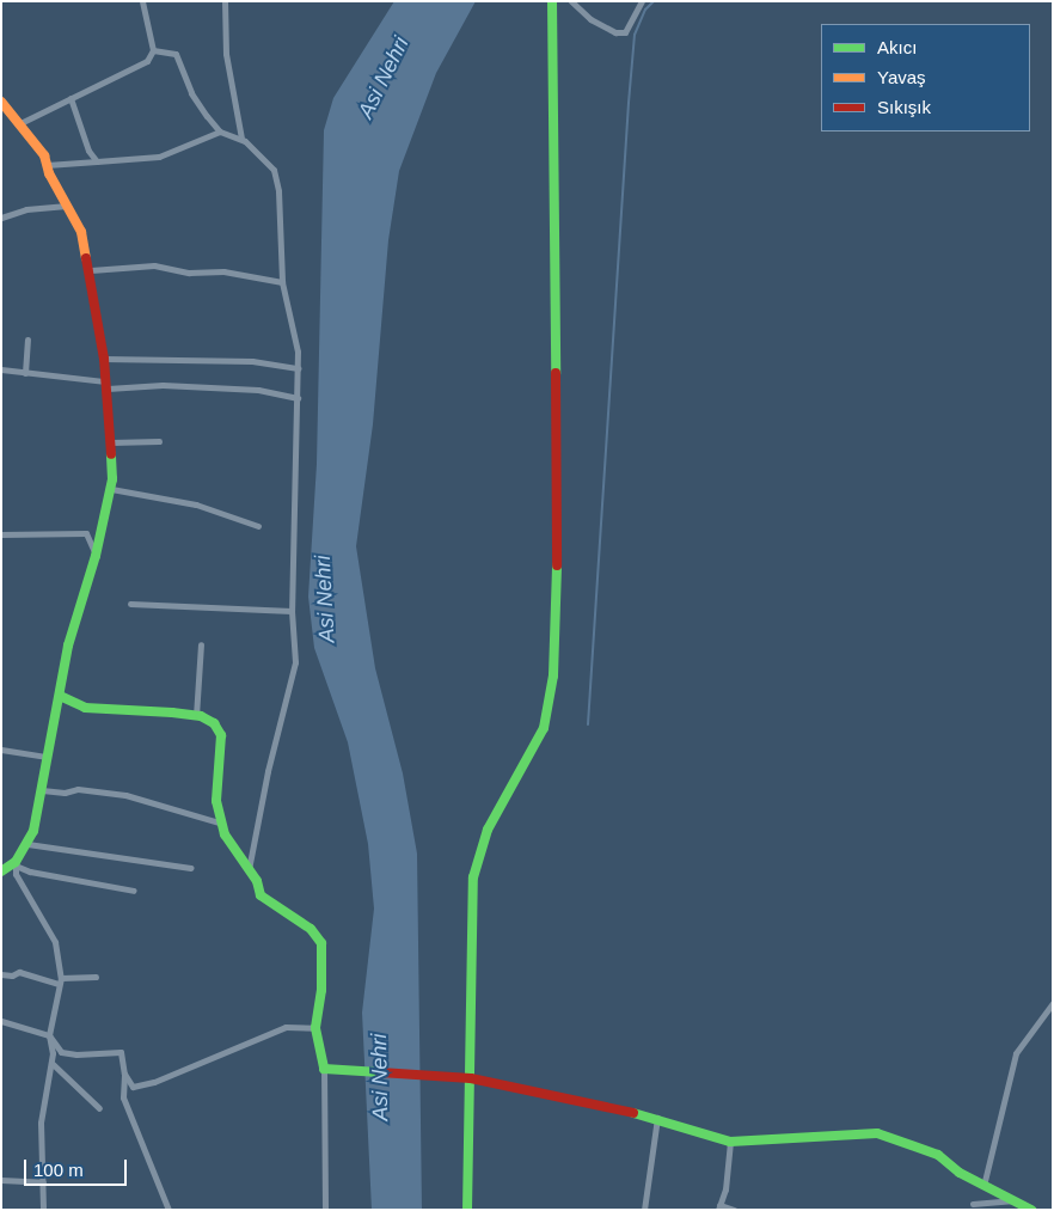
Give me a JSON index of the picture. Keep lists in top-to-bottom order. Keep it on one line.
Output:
{"water":["Asi Nehri"],"legend":["Akıcı","Yavaş","Sıkışık"],"scale_bar":"100 m"}
